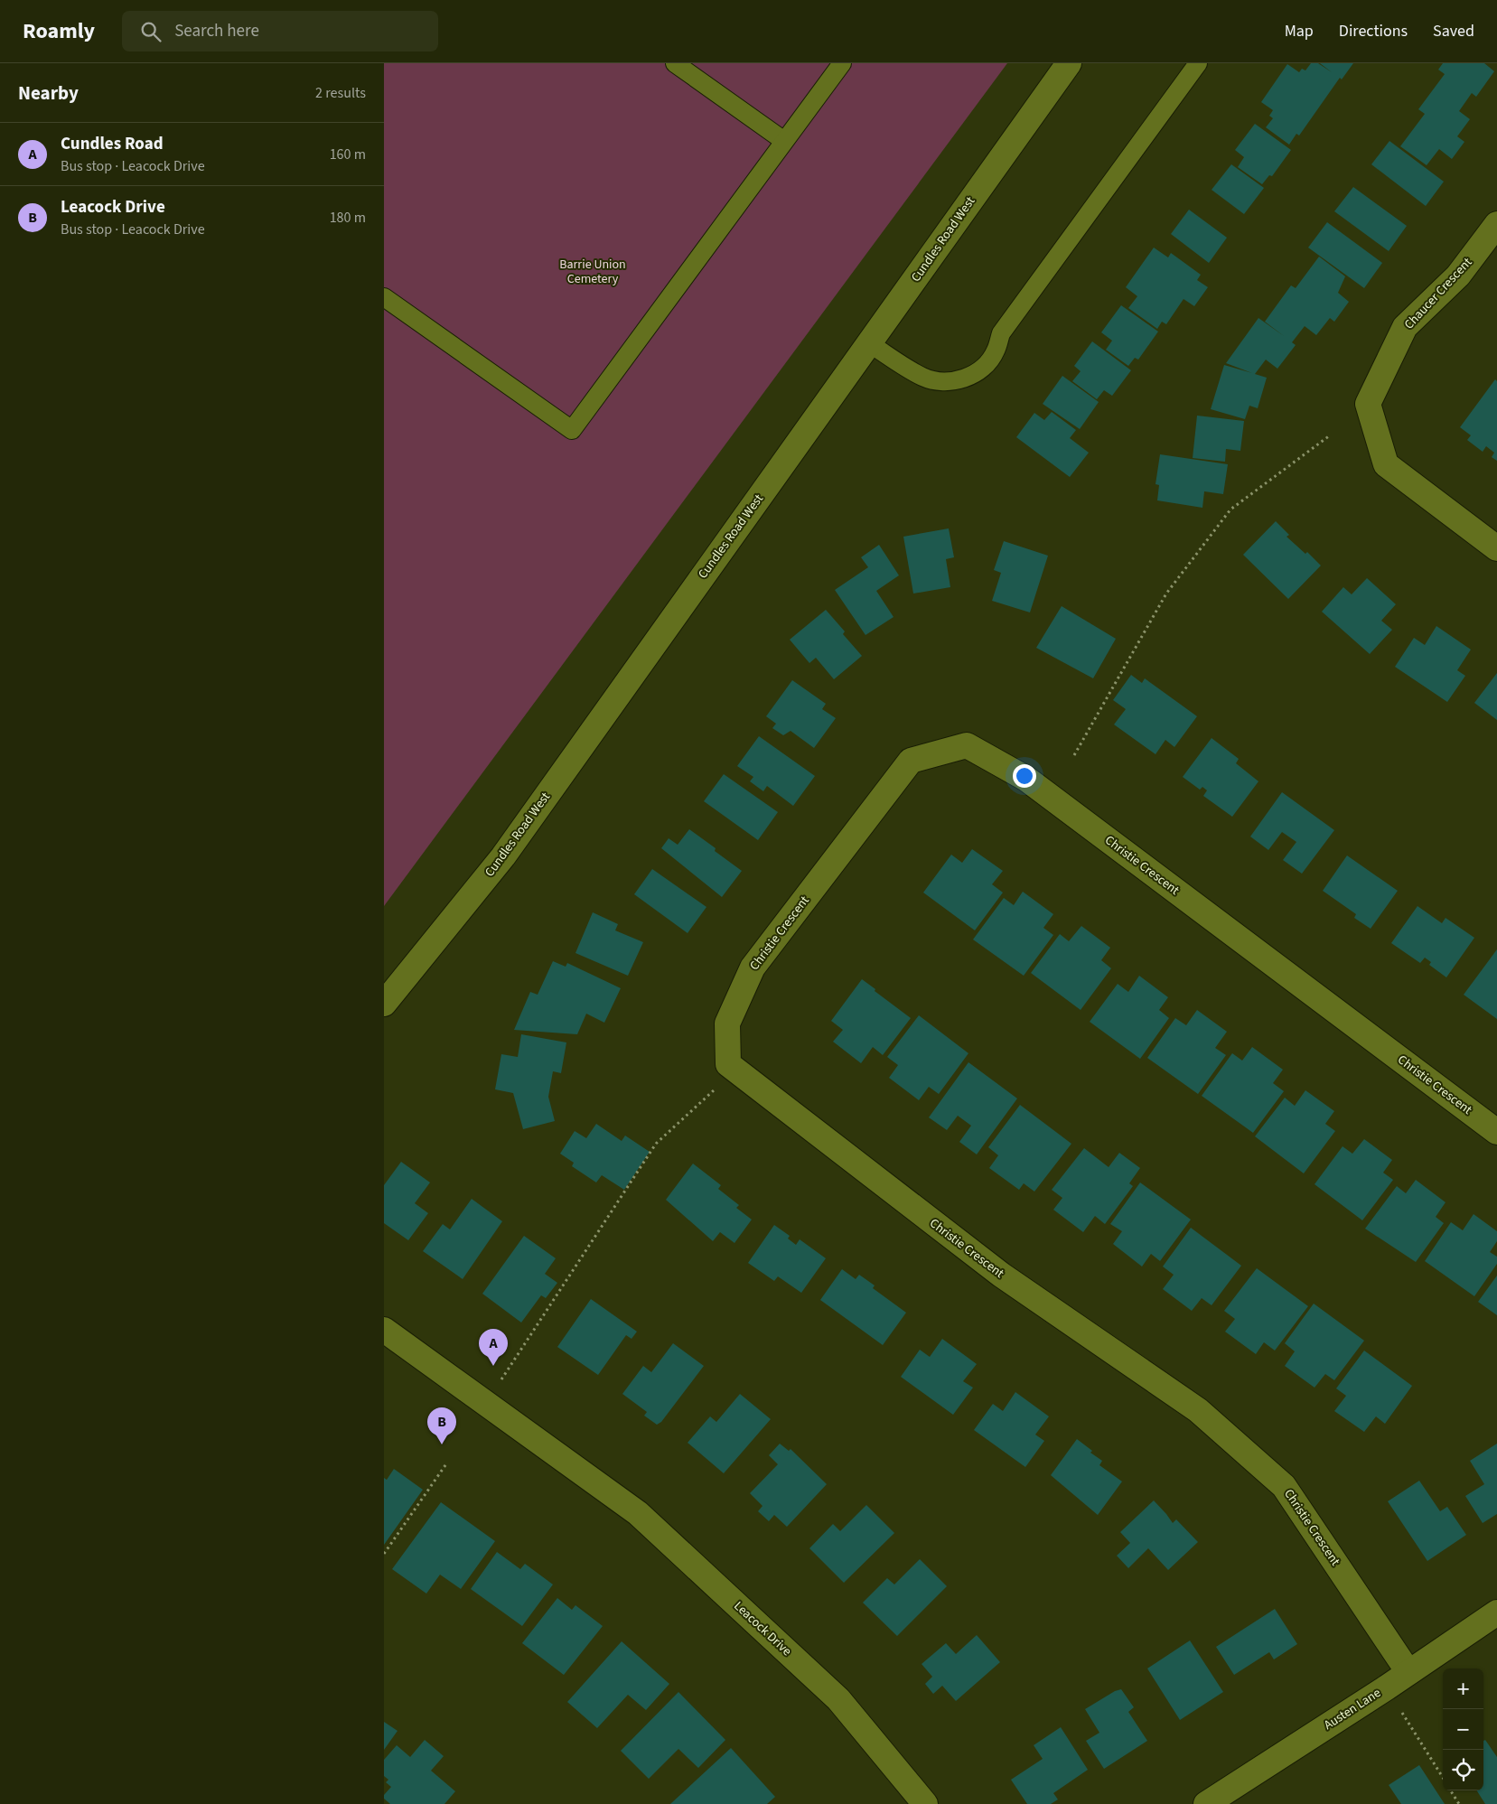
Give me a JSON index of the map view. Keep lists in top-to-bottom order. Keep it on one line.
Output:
{"streets":{"street":["Cundles Road West","Chaucer Crescent","Christie Crescent","Leacock Drive","Austen Lane"]},"crossings":[["Christie Crescent","Austen Lane"]],"parks":["Barrie Union Cemetery"],"page":{"header":"Roamly","search":"Search here","nav":["Map","Directions","Saved"],"heading":["Nearby","2 results"],"list":[{"mark":"A","name":"Cundles Road","note":"Bus stop · Leacock Drive","value":"160 m"},{"mark":"B","name":"Leacock Drive","note":"Bus stop · Leacock Drive","value":"180 m"}],"pins":["A","B"],"map_buttons":["+","−"]}}
